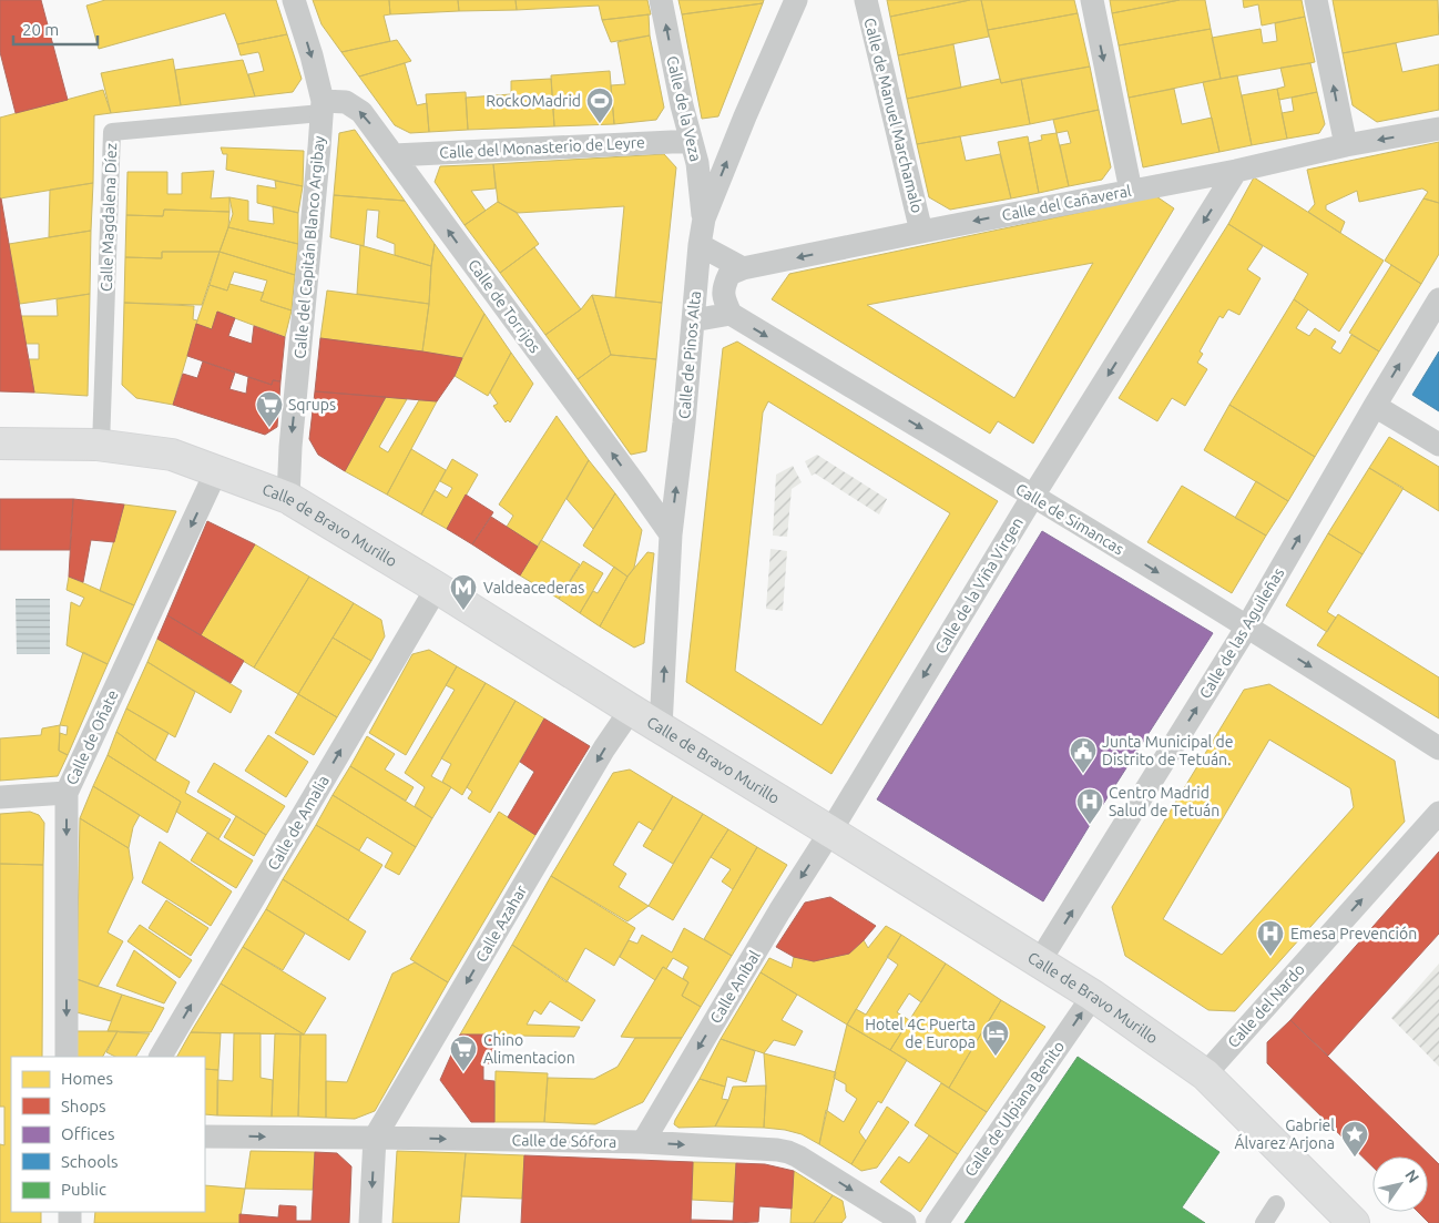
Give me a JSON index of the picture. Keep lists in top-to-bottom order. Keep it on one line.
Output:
{"streets":{"main road":["Calle de Bravo Murillo"],"street":["Calle de la Veza","Calle de Manuel Marchamalo","Calle del Monasterio de Leyre","Calle del Cañaveral","Calle Magdalena Díez","Calle del Capitán Blanco Argibay","Calle de Torrijos","Calle de Pinos Alta","Calle de Simancas","Calle de la Viña Virgen","Calle de las Aguileñas","Calle de Oñate","Calle de Amalia","Calle Azahar","Calle Aníbal","Calle del Nardo","Calle de Ulpiana Benito","Calle de Sófora"]},"crossings":[["Calle de la Veza","Calle del Monasterio de Leyre"],["Calle de la Veza","Calle de Pinos Alta"],["Calle de Manuel Marchamalo","Calle del Cañaveral"],["Calle del Monasterio de Leyre","Calle de Torrijos"],["Calle del Cañaveral","Calle de la Viña Virgen"],["Calle Magdalena Díez","Calle del Capitán Blanco Argibay"],["Calle Magdalena Díez","Calle de Torrijos"],["Calle Magdalena Díez","Calle de Bravo Murillo"],["Calle del Capitán Blanco Argibay","Calle de Torrijos"],["Calle del Capitán Blanco Argibay","Calle de Bravo Murillo"],["Calle de Torrijos","Calle de Pinos Alta"],["Calle de Pinos Alta","Calle de Bravo Murillo"],["Calle de Simancas","Calle de la Viña Virgen"],["Calle de Simancas","Calle de las Aguileñas"],["Calle de Bravo Murillo","Calle de la Viña Virgen"],["Calle de Bravo Murillo","Calle de las Aguileñas"],["Calle de Bravo Murillo","Calle de Oñate"],["Calle de Bravo Murillo","Calle de Amalia"],["Calle de Bravo Murillo","Calle Azahar"],["Calle de Bravo Murillo","Calle Aníbal"],["Calle de Bravo Murillo","Calle del Nardo"],["Calle de Bravo Murillo","Calle de Ulpiana Benito"],["Calle de la Viña Virgen","Calle Aníbal"],["Calle Azahar","Calle de Sófora"],["Calle Aníbal","Calle de Sófora"]],"one_way":["Calle de la Veza","Calle del Cañaveral","Calle del Capitán Blanco Argibay","Calle de Torrijos","Calle de Pinos Alta","Calle de Simancas","Calle de la Viña Virgen","Calle de las Aguileñas","Calle de Oñate","Calle de Amalia","Calle Azahar","Calle Aníbal","Calle del Nardo","Calle de Ulpiana Benito","Calle de Sófora"],"places":{"sports":["RockOMadrid"],"supermarket":["Sqrups","Chino Alimentacion"],"metro station":["Valdeacederas"],"public building":["Junta Municipal de Distrito de Tetuán."],"hospital":["Centro Madrid Salud de Tetuán","Emesa Prevención"],"hotel":["Hotel 4C Puerta de Europa"],"place":["Gabriel Álvarez Arjona"]},"legend":["Homes","Shops","Offices","Schools","Public"],"scale_bar":"20 m","north":"top right"}
